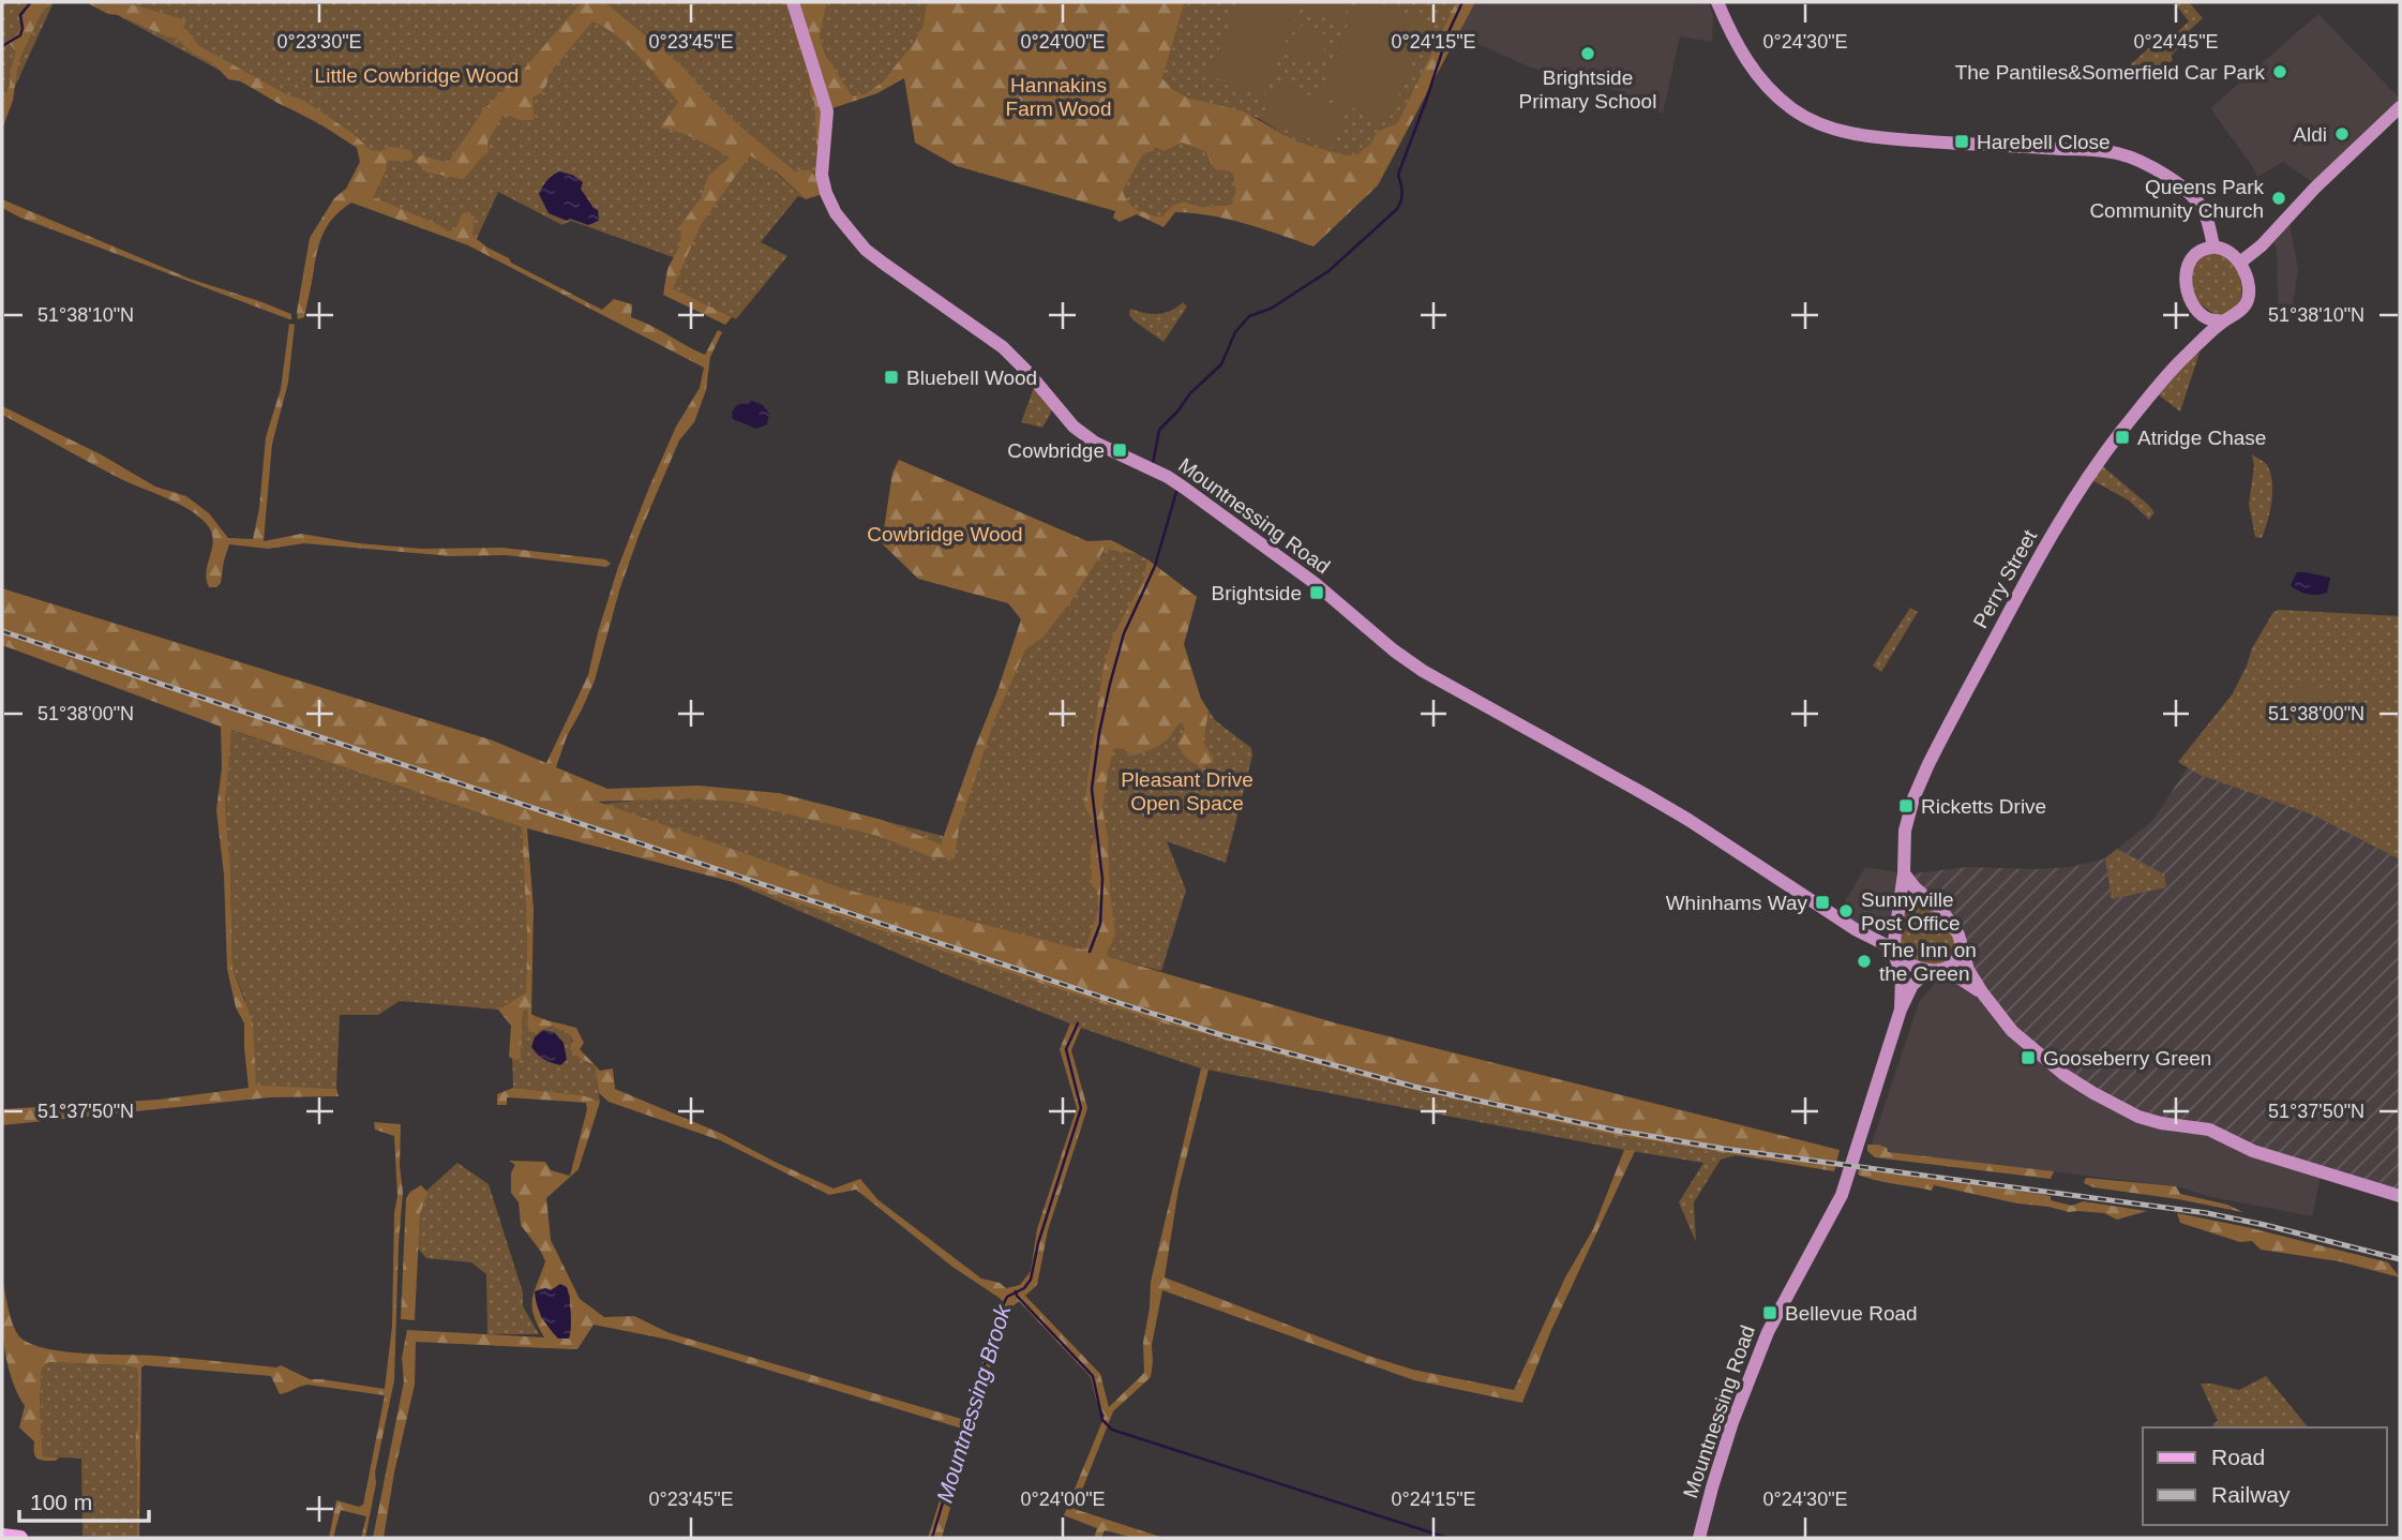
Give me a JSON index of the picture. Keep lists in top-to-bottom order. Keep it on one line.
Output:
{"streets":{"street":["Mountnessing Road","Perry Street"]},"crossings":[["Mountnessing Road","Perry Street"]],"water":["Mountnessing Brook"],"parks":["Little Cowbridge Wood","Hannakins Farm Wood","Cowbridge Wood","Pleasant Drive Open Space"],"places":{"other":["Brightside Primary School","The Pantiles&Somerfield Car Park","Aldi","Queens Park Community Church","Sunnyville Post Office","The Inn on the Green"],"transit":["Harebell Close","Bluebell Wood","Atridge Chase","Cowbridge","Brightside","Ricketts Drive","Whinhams Way","Gooseberry Green","Bellevue Road"]},"legend":["Road","Railway"],"scale_bar":"100 m","coordinates":["0°23'30\"E","0°23'45\"E","0°24'00\"E","0°24'15\"E","0°24'30\"E","0°24'45\"E","51°38'10\"N","51°38'00\"N","51°37'50\"N"]}
